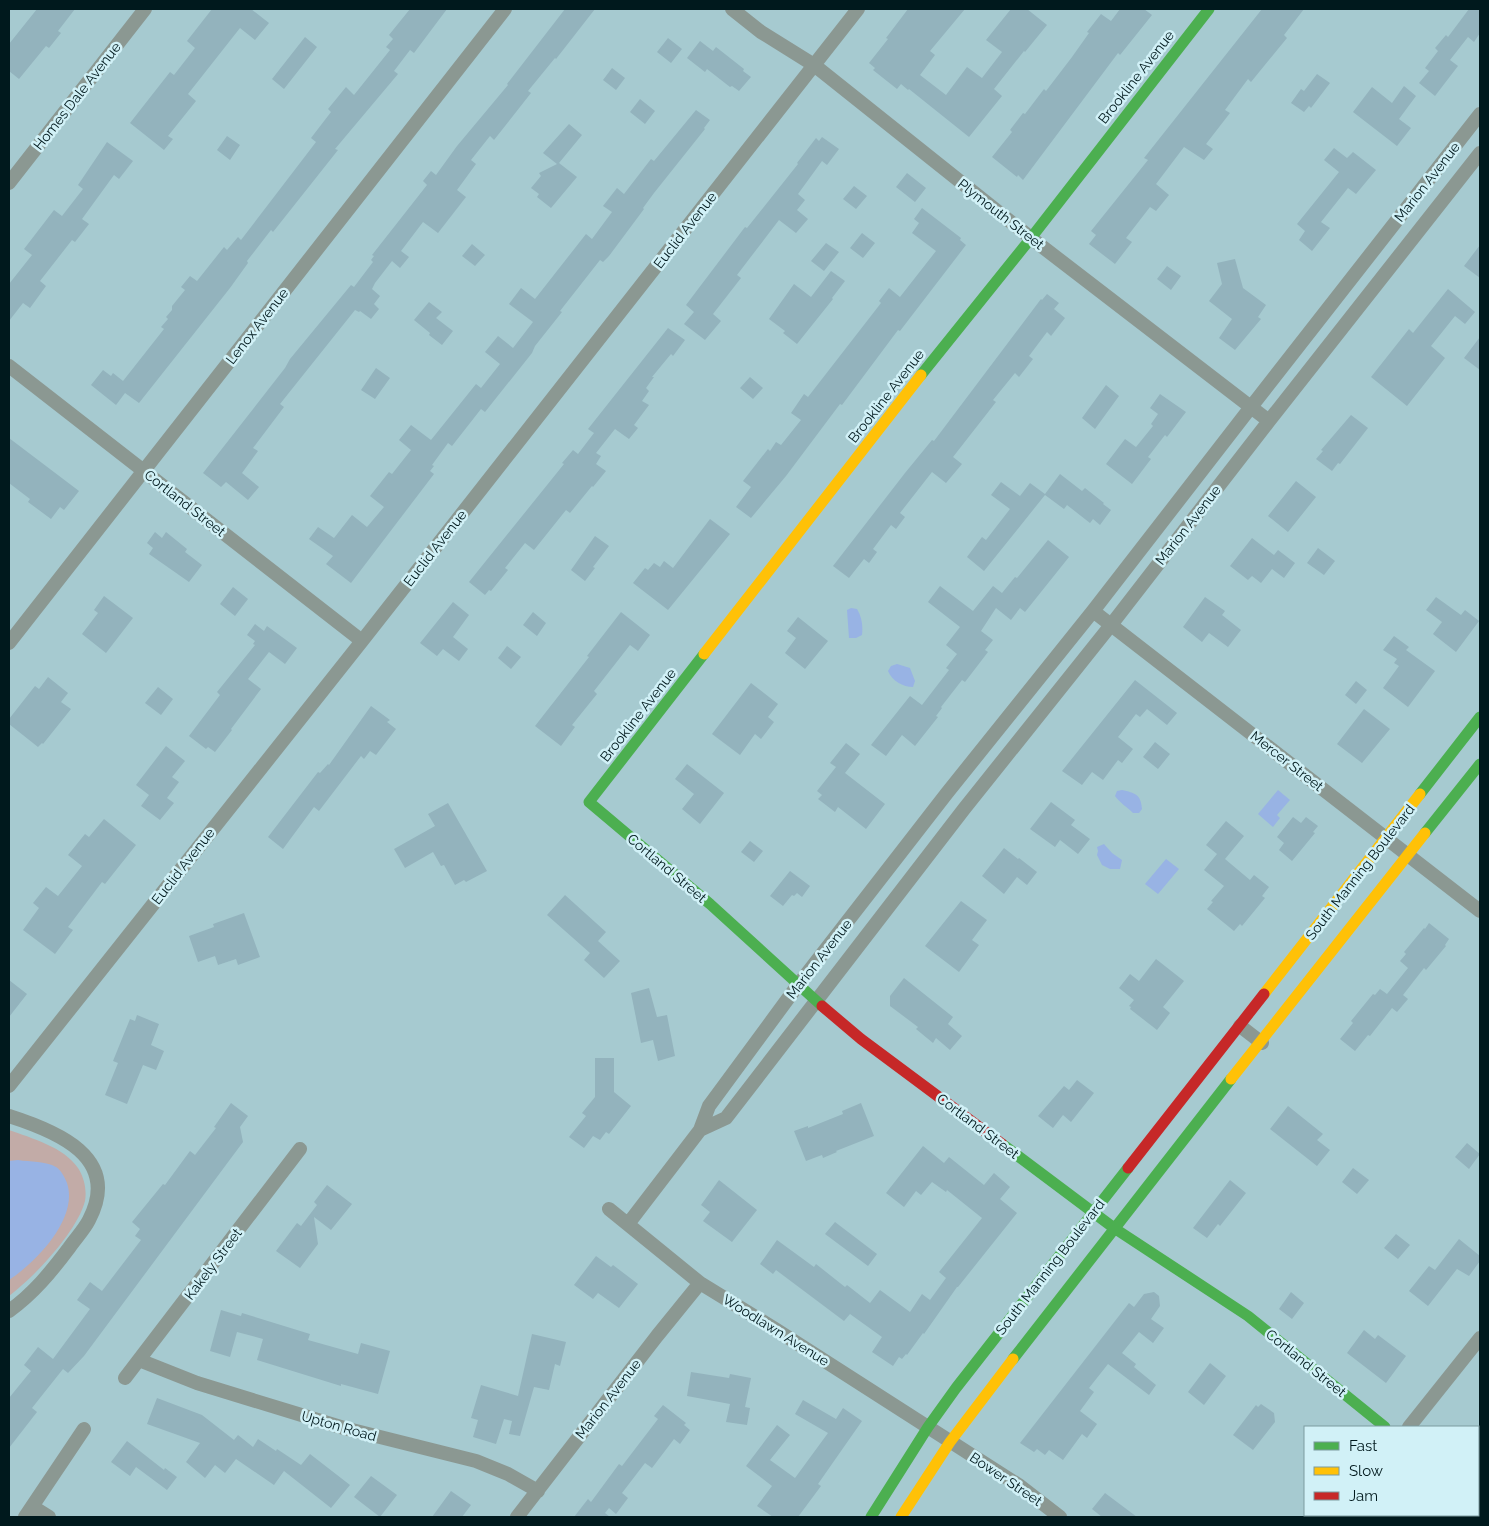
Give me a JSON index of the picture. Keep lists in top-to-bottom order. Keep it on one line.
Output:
{"streets":{"street":["Brookline Avenue","Homes Dale Avenue","Marion Avenue","Plymouth Street","Euclid Avenue","Lenox Avenue","Cortland Street","Mercer Street","South Manning Boulevard","Kakely Street","Woodlawn Avenue","Upton Road","Bower Street"]},"crossings":[["Brookline Avenue","Plymouth Street"],["Brookline Avenue","Cortland Street"],["Marion Avenue","Plymouth Street"],["Marion Avenue","Cortland Street"],["Marion Avenue","Mercer Street"],["Marion Avenue","Woodlawn Avenue"],["Marion Avenue","Upton Road"],["Plymouth Street","Euclid Avenue"],["Euclid Avenue","Cortland Street"],["Lenox Avenue","Cortland Street"],["Cortland Street","South Manning Boulevard"],["Mercer Street","South Manning Boulevard"],["South Manning Boulevard","Woodlawn Avenue"],["South Manning Boulevard","Bower Street"],["Kakely Street","Upton Road"],["Woodlawn Avenue","Bower Street"]],"legend":["Fast","Slow","Jam"]}
